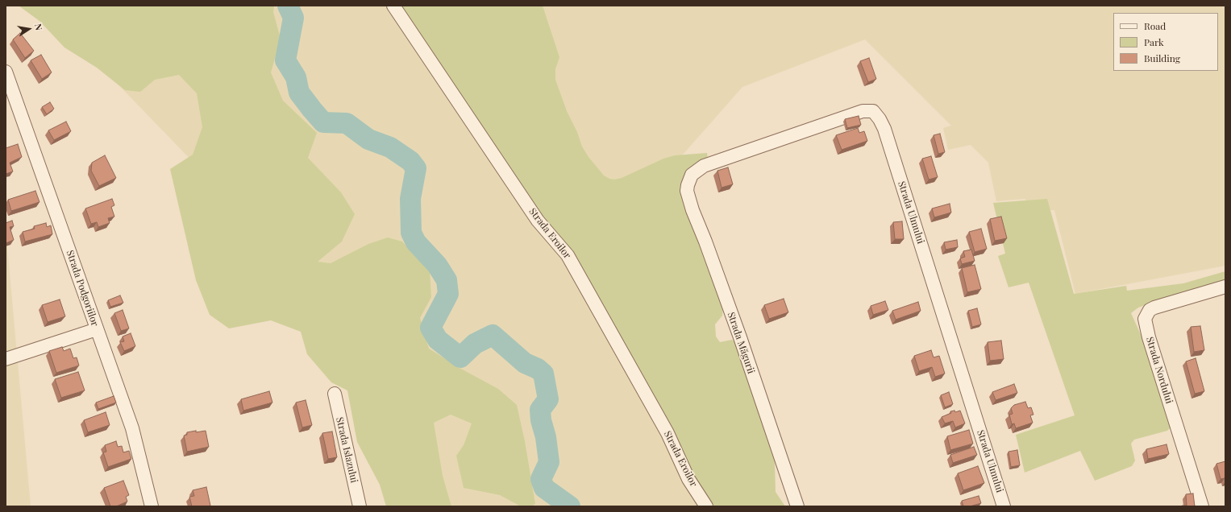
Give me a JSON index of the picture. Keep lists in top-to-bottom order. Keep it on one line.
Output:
{"streets":{"street":["Strada Ulmului","Strada Eroilor","Strada Podgoriilor","Strada Măgurii","Strada Nordului","Strada Islazului"]},"crossings":[["Strada Ulmului","Strada Măgurii"]],"legend":["Road","Park","Building"],"north":"right"}
